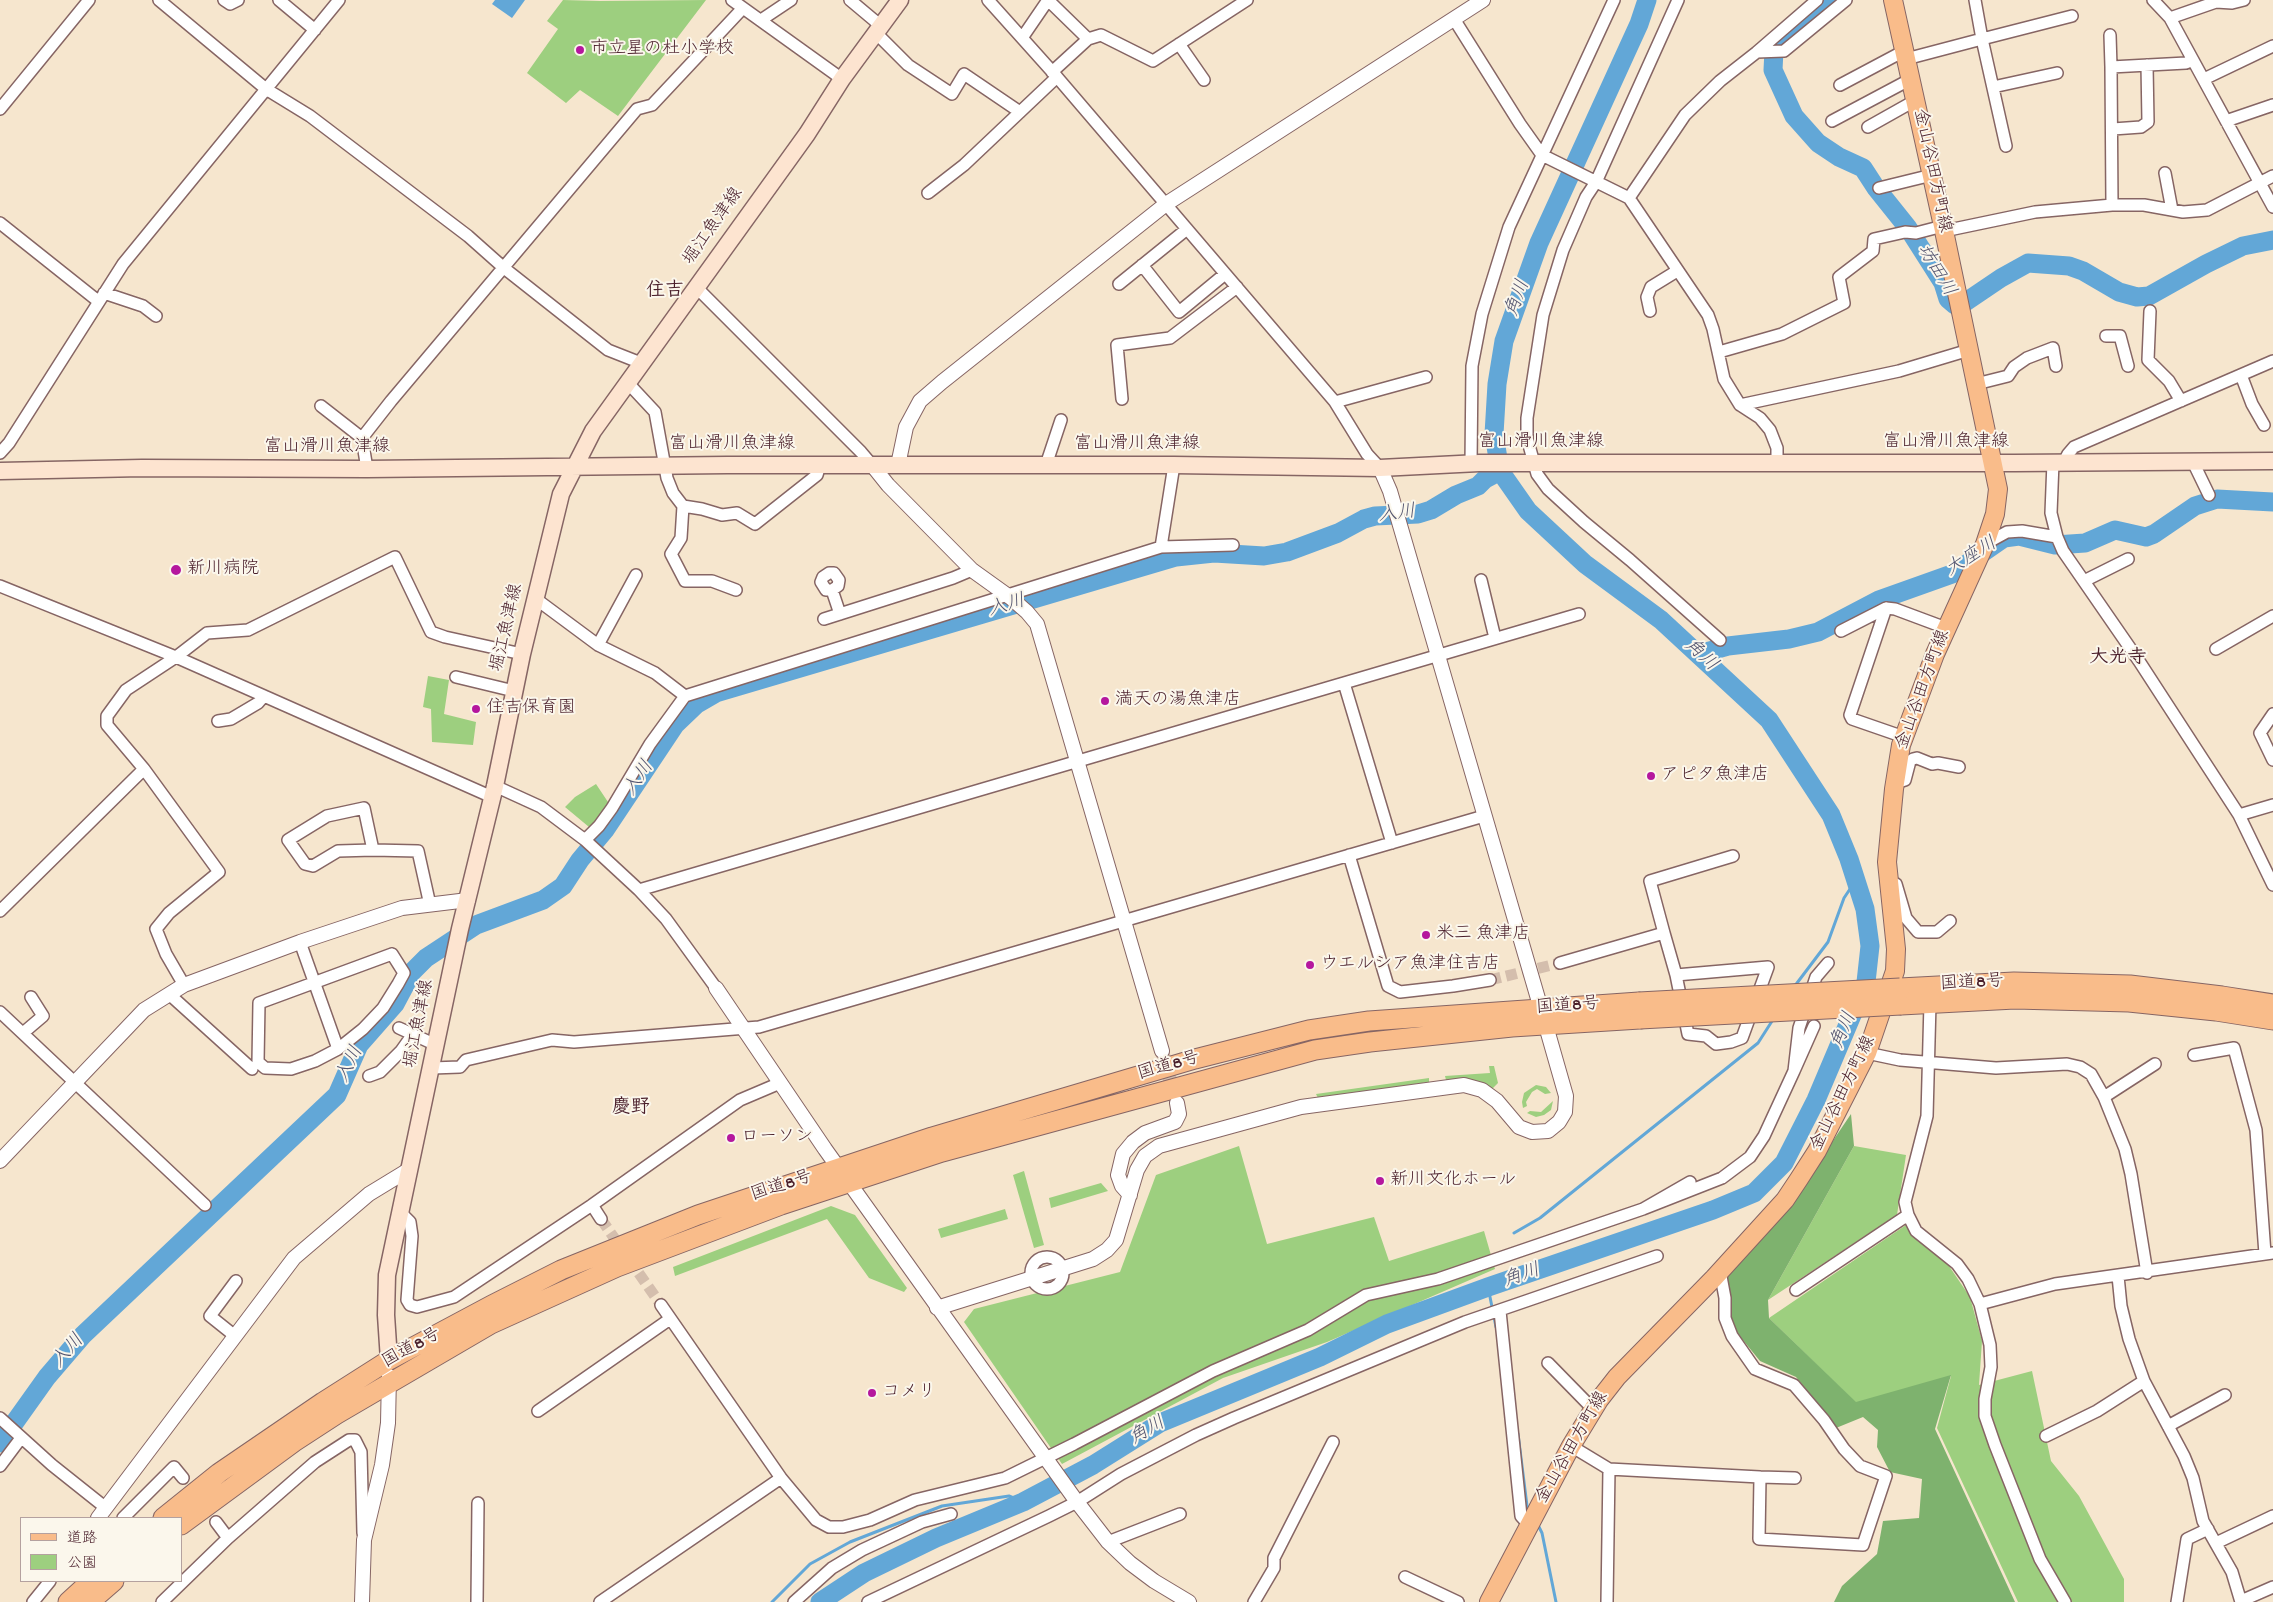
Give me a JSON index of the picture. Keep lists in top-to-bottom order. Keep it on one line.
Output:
{"streets":{"highway":["国道8号"],"main road":["金山谷田方町線","堀江魚津線","富山滑川魚津線"]},"crossings":[["金山谷田方町線","富山滑川魚津線"],["堀江魚津線","富山滑川魚津線"],["堀江魚津線","国道8号"]],"districts":["住吉","大光寺","慶野"],"water":["坊田川","角川","入川","大座川"],"places":["市立星の杜小学校","新川病院","満天の湯魚津店","住吉保育園","アピタ魚津店","米三 魚津店","ウエルシア魚津住吉店","ローソン","新川文化ホール","コメリ"],"legend":["道路","公園"]}
